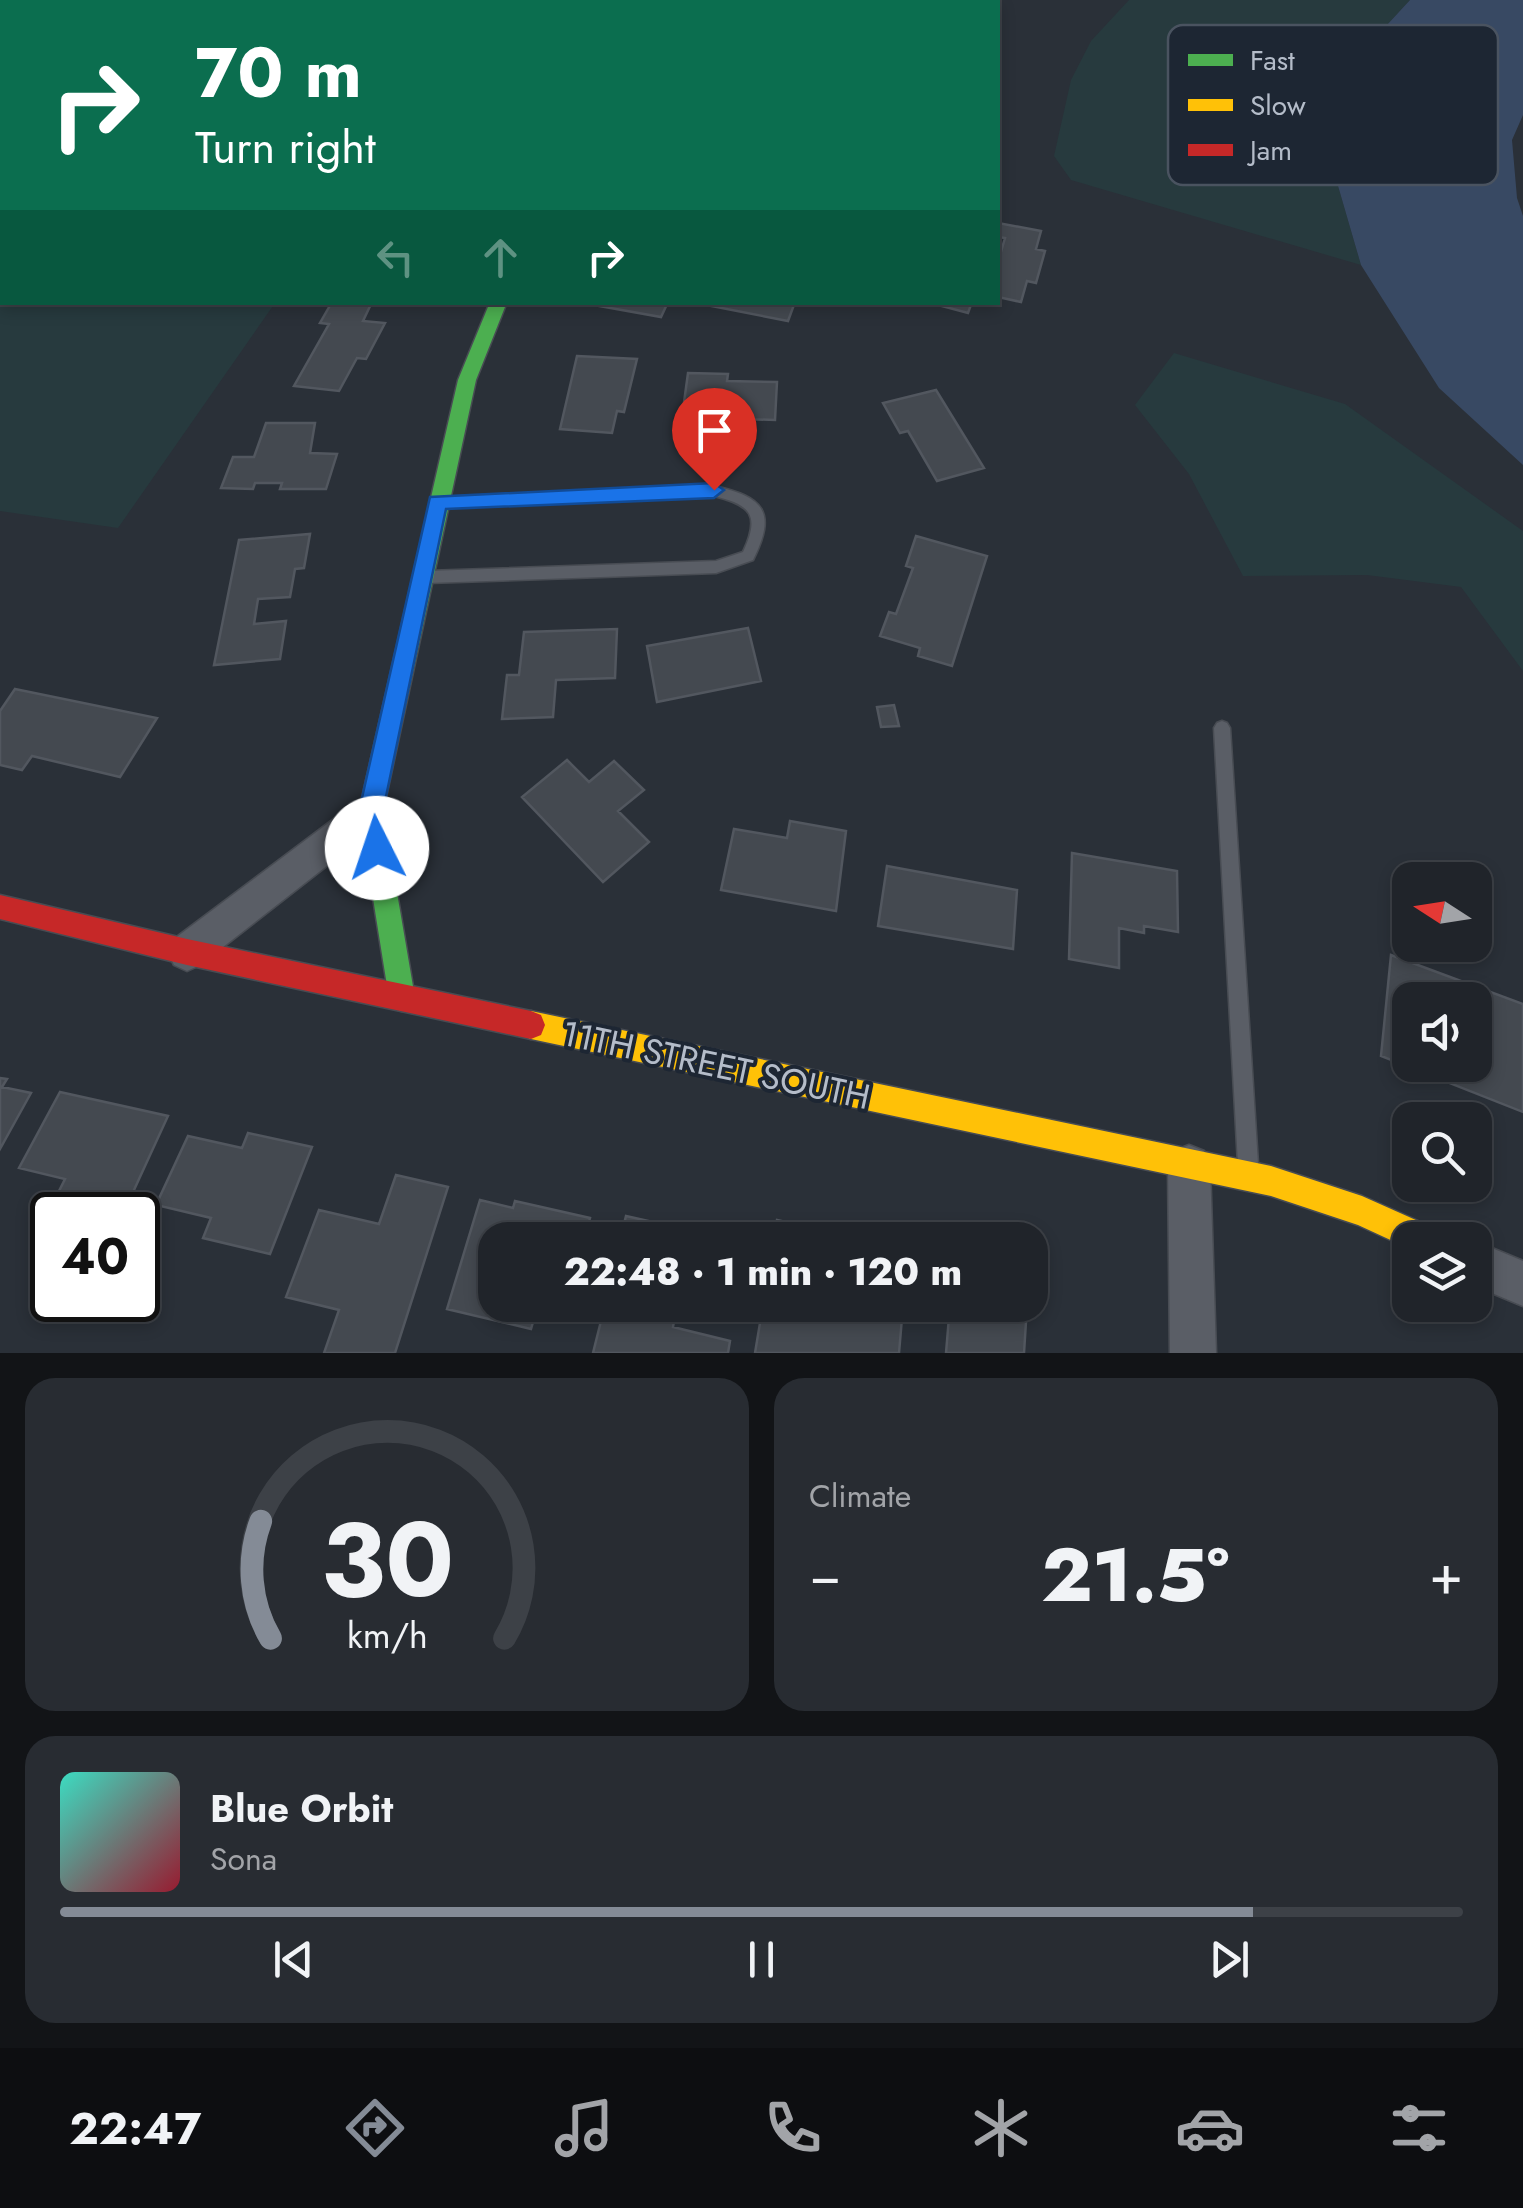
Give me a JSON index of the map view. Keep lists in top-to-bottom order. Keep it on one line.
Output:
{"streets":{"street":["11TH STREET SOUTH"]},"legend":["Fast","Slow","Jam"],"north":"left","page":{"turn":["70 m","Turn right"],"limit":"40","trip":"22:48 · 1 min · 120 m","tile":"Climate","heat":["−","21.5°","+"],"song":["Blue Orbit","Sona"],"tabs":"22:47","gauge":["30","km/h"]}}
